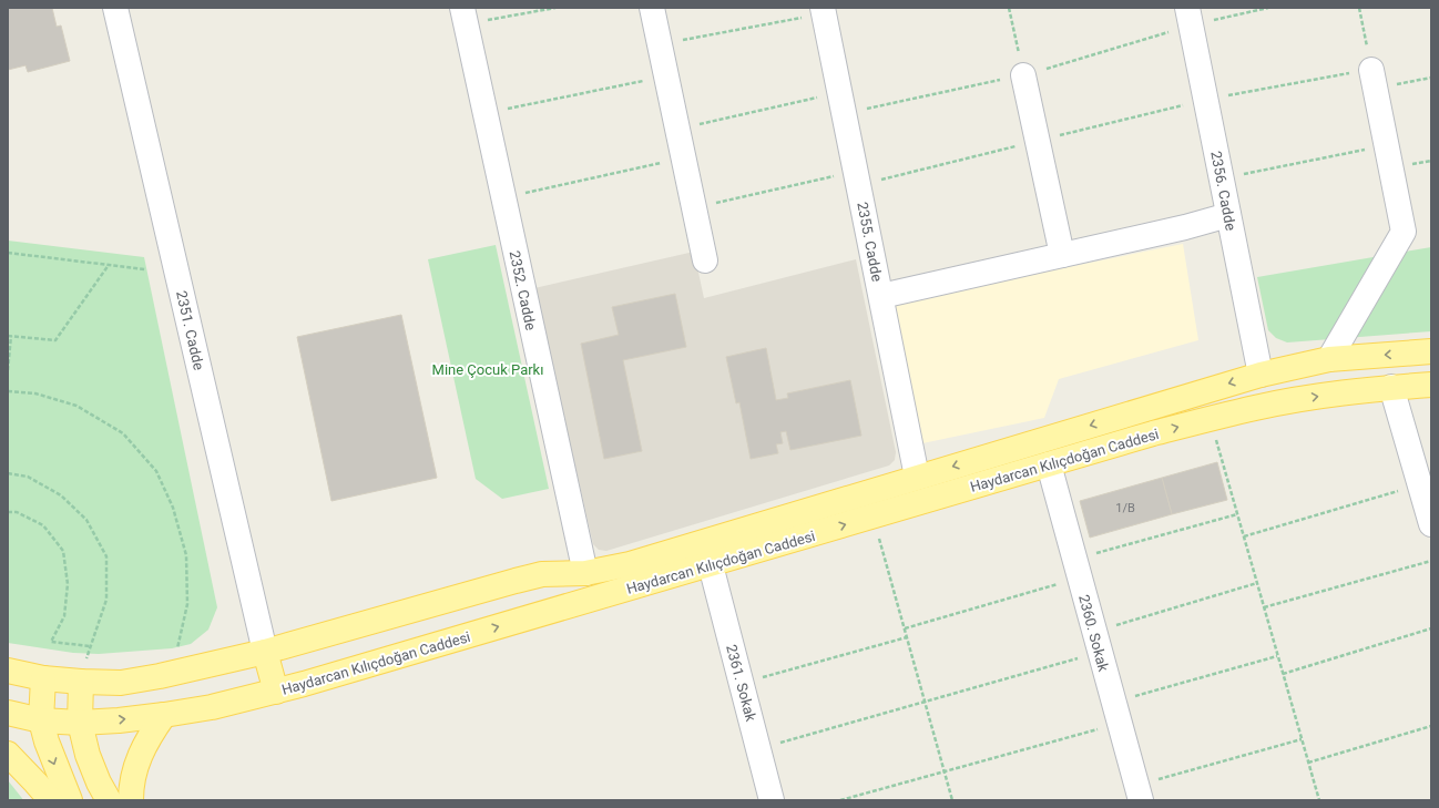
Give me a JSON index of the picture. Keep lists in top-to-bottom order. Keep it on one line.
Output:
{"streets":{"main road":["Haydarcan Kılıçdoğan Caddesi"],"street":["2356. Cadde","2355. Cadde","2352. Cadde","2351. Cadde","2360. Sokak","2361. Sokak"]},"crossings":[["2356. Cadde","Haydarcan Kılıçdoğan Caddesi"],["2355. Cadde","Haydarcan Kılıçdoğan Caddesi"],["2352. Cadde","Haydarcan Kılıçdoğan Caddesi"],["2351. Cadde","Haydarcan Kılıçdoğan Caddesi"],["Haydarcan Kılıçdoğan Caddesi","2360. Sokak"],["Haydarcan Kılıçdoğan Caddesi","2361. Sokak"]],"parks":["Mine Çocuk Parkı"],"house_numbers":["1/B"]}
